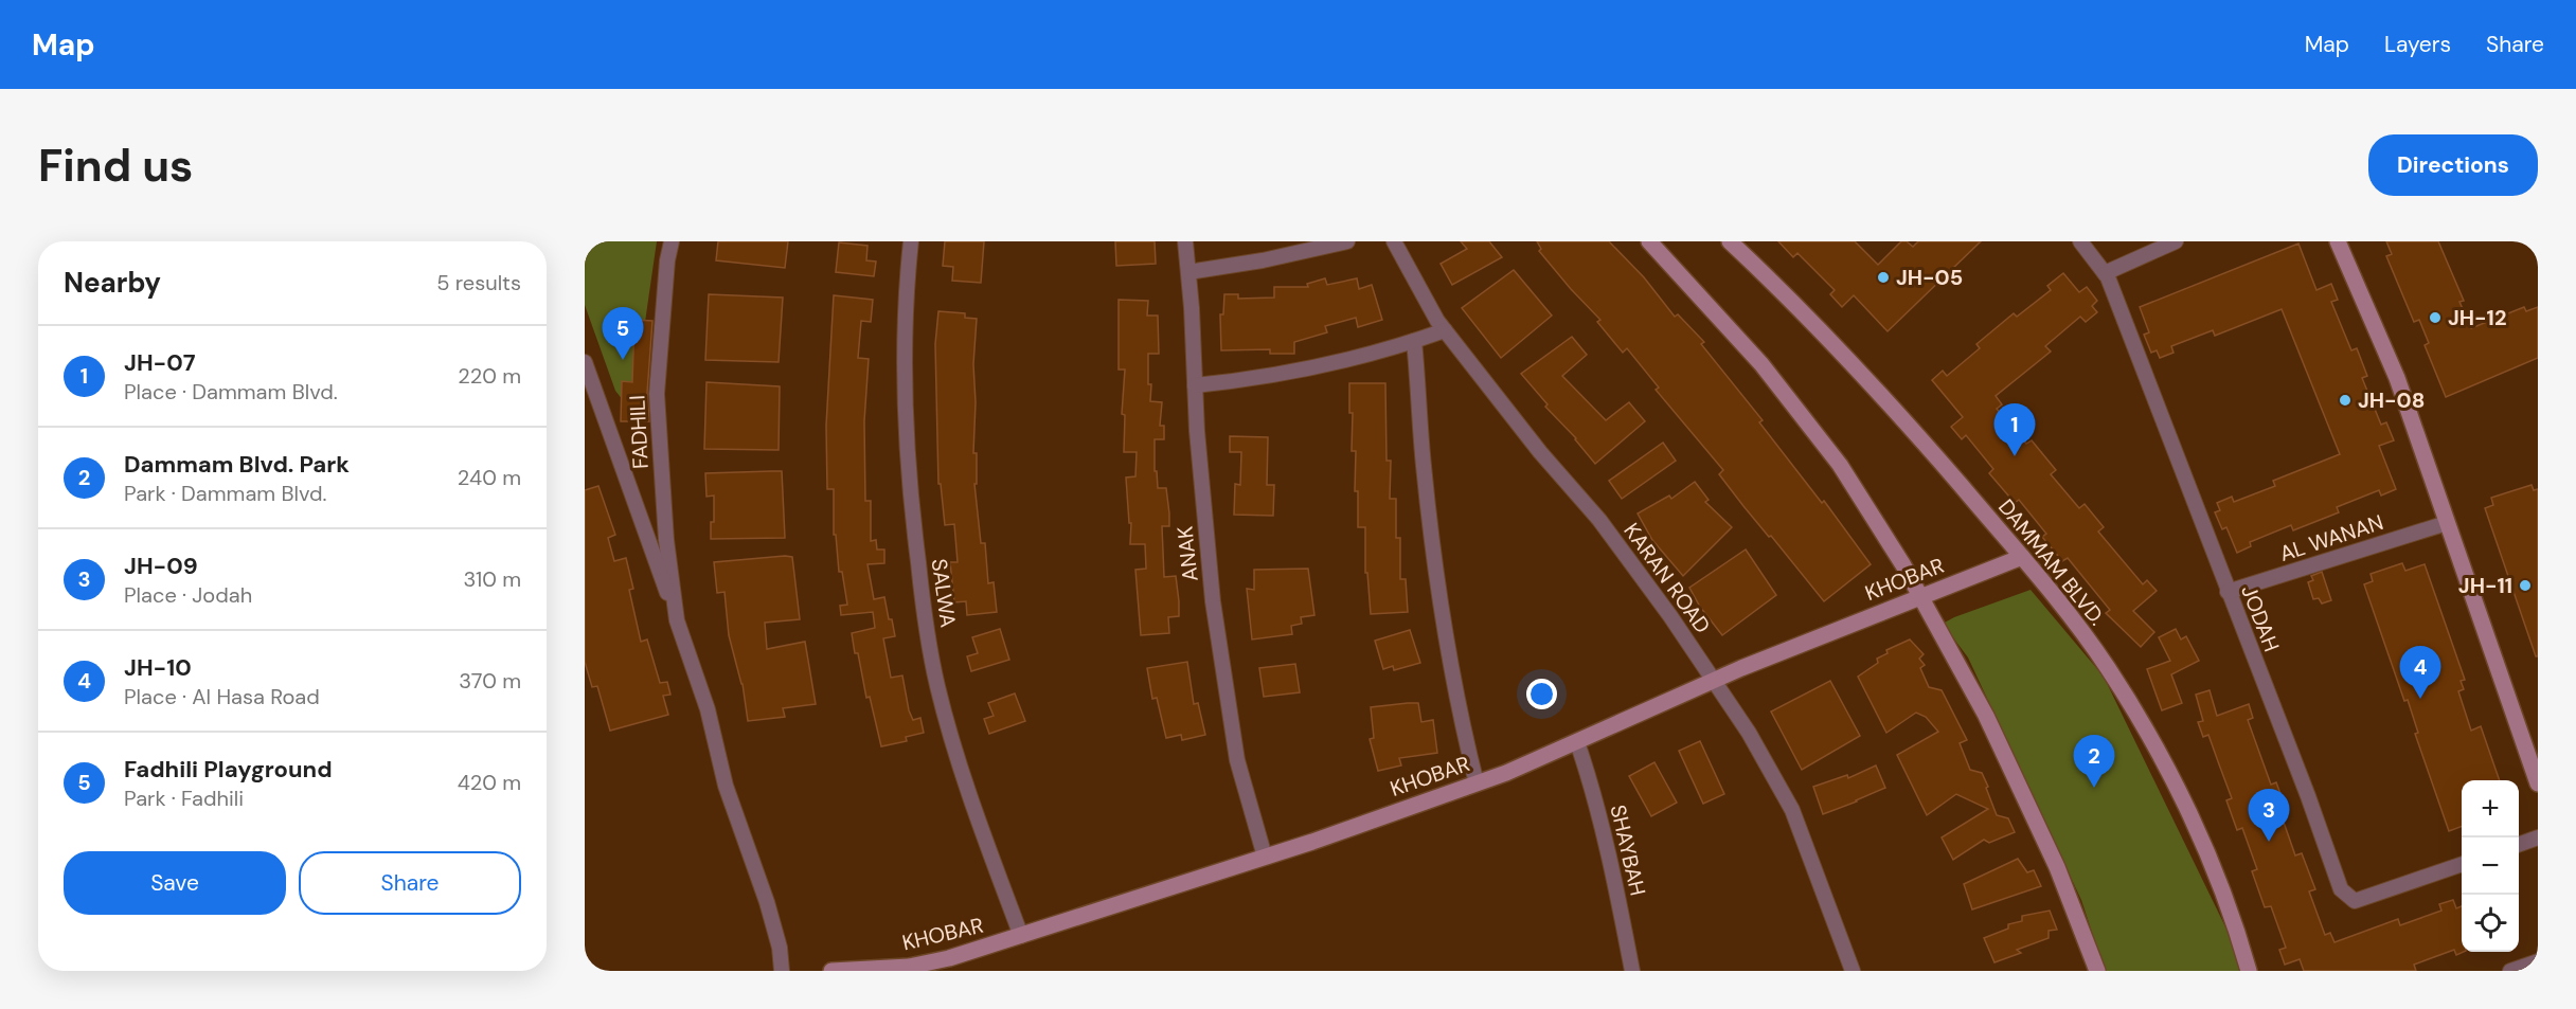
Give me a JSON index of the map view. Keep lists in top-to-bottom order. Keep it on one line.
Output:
{"streets":{"main road":["DAMMAM BLVD.","KHOBAR"],"street":["FADHILI","AL WANAN","ANAK","KARAN ROAD","SALWA","JODAH","SHAYBAH"]},"crossings":[["AL WANAN","JODAH"],["ANAK","KHOBAR"],["DAMMAM BLVD.","KHOBAR"],["KARAN ROAD","KHOBAR"],["KHOBAR","SALWA"],["KHOBAR","SHAYBAH"]],"places":["JH-05","JH-12","JH-08","JH-11"],"page":{"header":"Map","nav":["Map","Layers","Share"],"buttons":["Directions",["Save","Share"]],"title":"Find us","heading":["Nearby","5 results"],"pins":["5","1","4","2","3"],"list":[{"mark":"1","name":"JH-07","note":"Place · Dammam Blvd.","value":"220 m"},{"mark":"2","name":"Dammam Blvd. Park","note":"Park · Dammam Blvd.","value":"240 m"},{"mark":"3","name":"JH-09","note":"Place · Jodah","value":"310 m"},{"mark":"4","name":"JH-10","note":"Place · Al Hasa Road","value":"370 m"},{"mark":"5","name":"Fadhili Playground","note":"Park · Fadhili","value":"420 m"}],"map_buttons":["+","−"]}}
